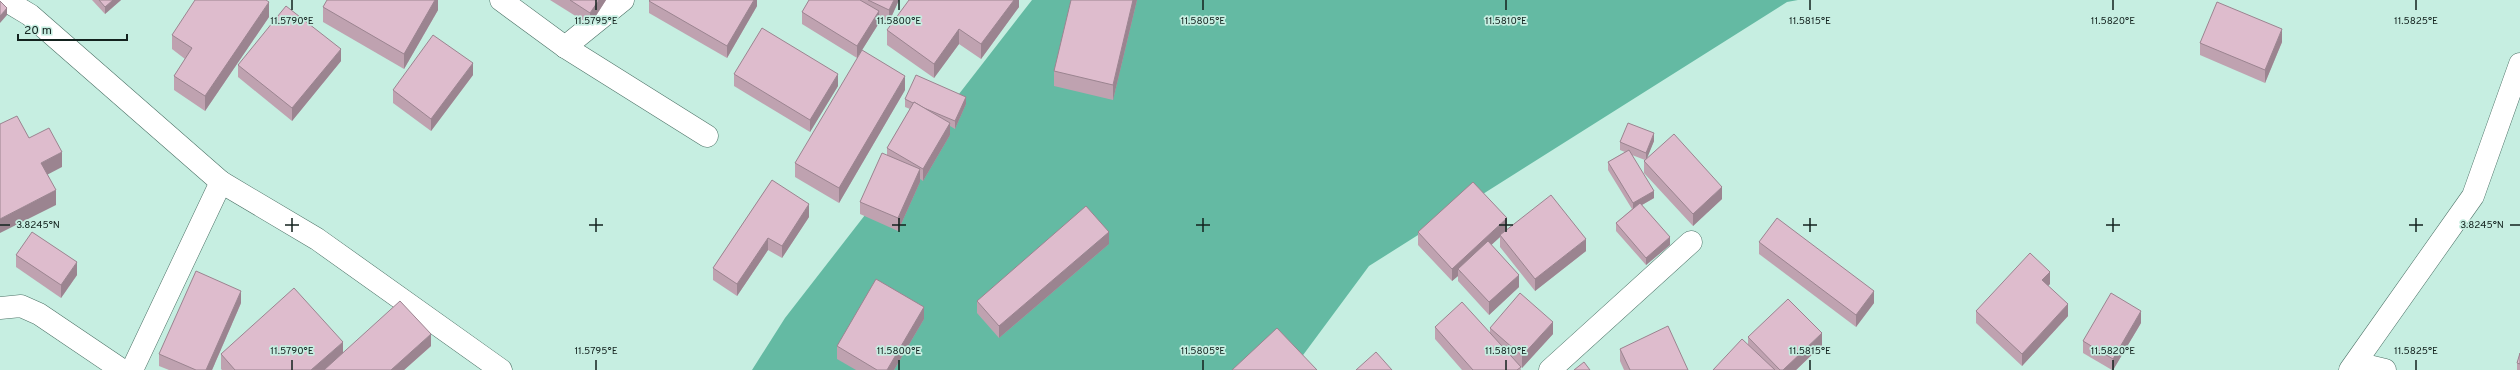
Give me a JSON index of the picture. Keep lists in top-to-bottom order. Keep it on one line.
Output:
{"scale_bar":"20 m","coordinates":["11.5790°E","11.5795°E","11.5800°E","11.5805°E","11.5810°E","11.5815°E","11.5820°E","11.5825°E","3.8245°N"]}
